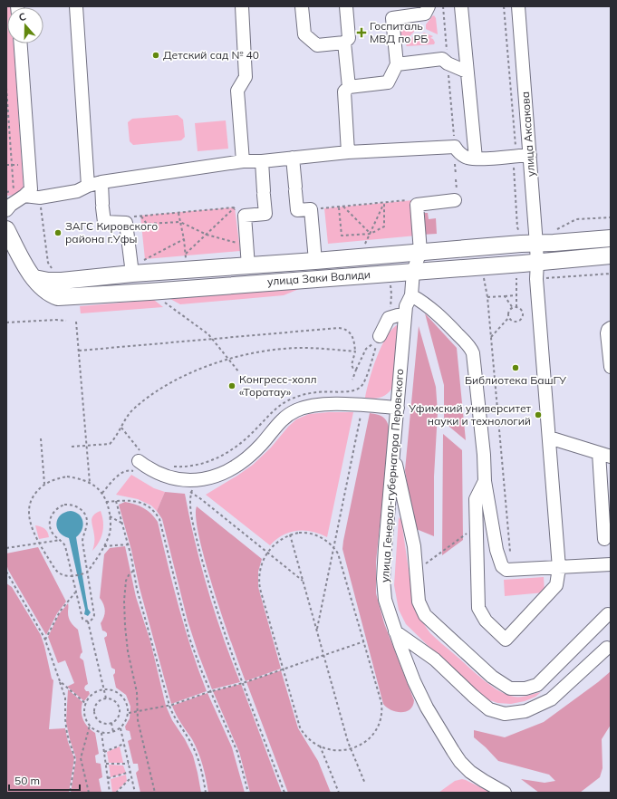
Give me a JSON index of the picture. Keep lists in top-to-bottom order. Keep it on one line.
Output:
{"streets":{"main road":["улица Заки Валиди"],"street":["улица Аксакова","улица Генерал-губернатора Перовского"]},"crossings":[["улица Аксакова","улица Заки Валиди"],["улица Заки Валиди","улица Генерал-губернатора Перовского"]],"places":{"health":["Госпиталь МВД по РБ"],"other":["Детский сад № 40","ЗАГС Кировского района г.Уфы","Библиотека БашГУ","Конгресс-холл «Торатау»","Уфимский университет науки и технологий"]},"scale_bar":"50 m","north":"top"}
